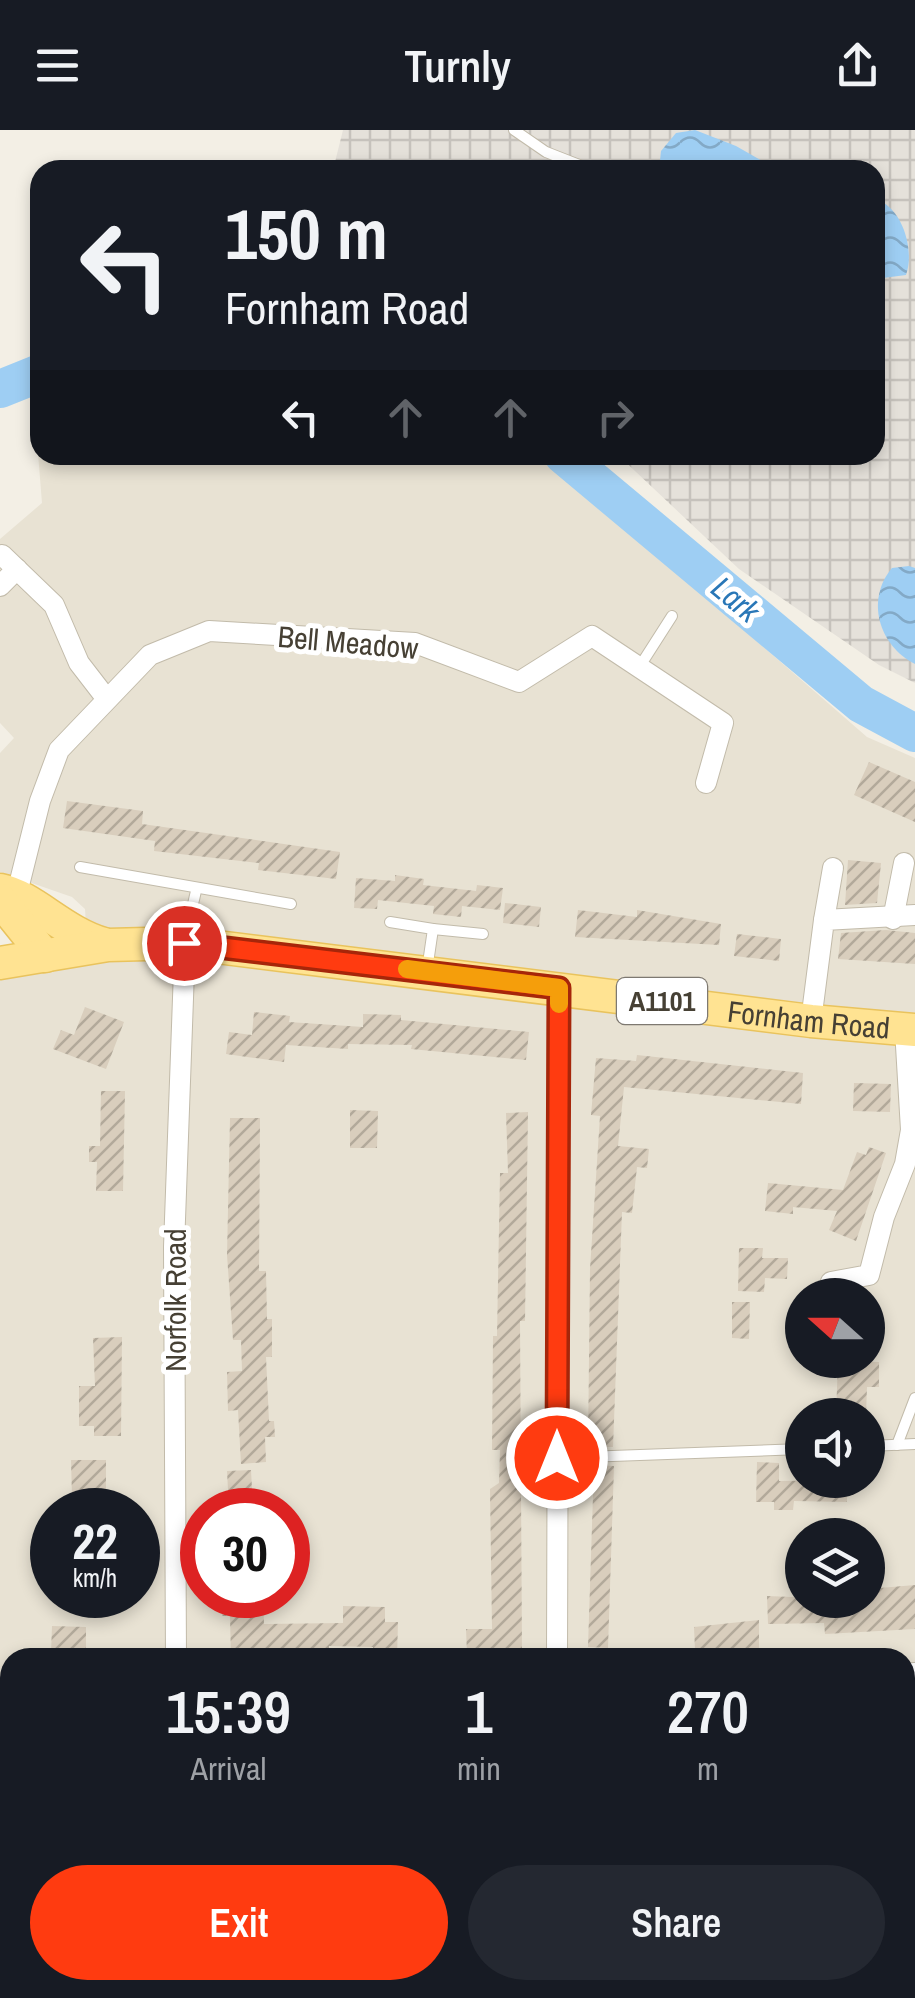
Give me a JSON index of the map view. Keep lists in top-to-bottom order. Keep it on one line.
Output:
{"streets":{"main road":["A1101","Fornham Road"],"street":["Bell Meadow","Norfolk Road"]},"crossings":[["Bell Meadow","Fornham Road"],["Fornham Road","Norfolk Road"]],"water":["Lark"],"north":"left","page":{"header":"Turnly","turn":["150 m","Fornham Road"],"speed":"22 km/h","limit":"30","eta":["15:39","Arrival","1","min","270","m"],"buttons":["Exit","Share"]}}
